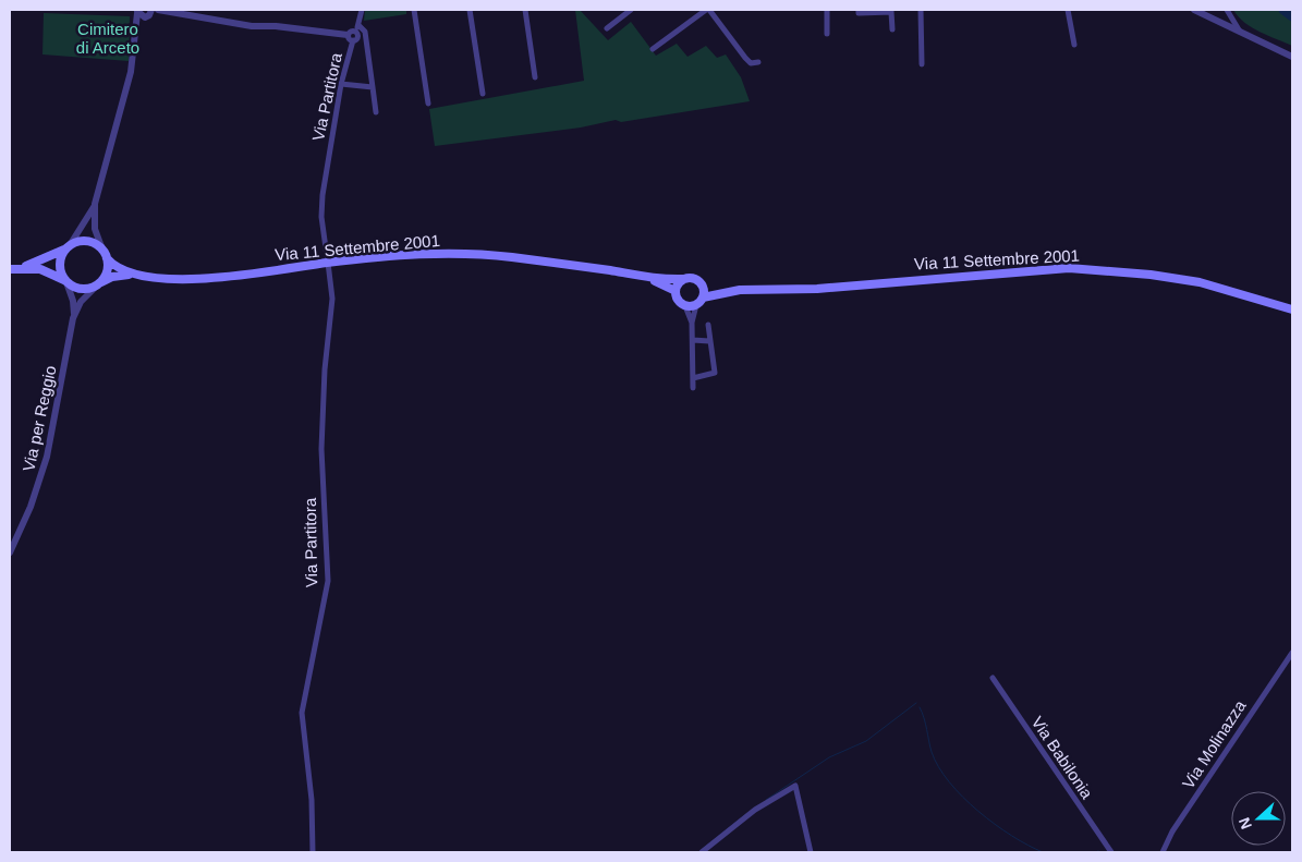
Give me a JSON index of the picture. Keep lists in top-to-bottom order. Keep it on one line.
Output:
{"streets":{"main road":["Via 11 Settembre 2001"],"street":["Via Partitora","Via per Reggio","Via Molinazza","Via Babilonia"]},"crossings":[["Via Partitora","Via 11 Settembre 2001"],["Via 11 Settembre 2001","Via per Reggio"]],"parks":["Cimitero di Arceto"],"north":"left"}
